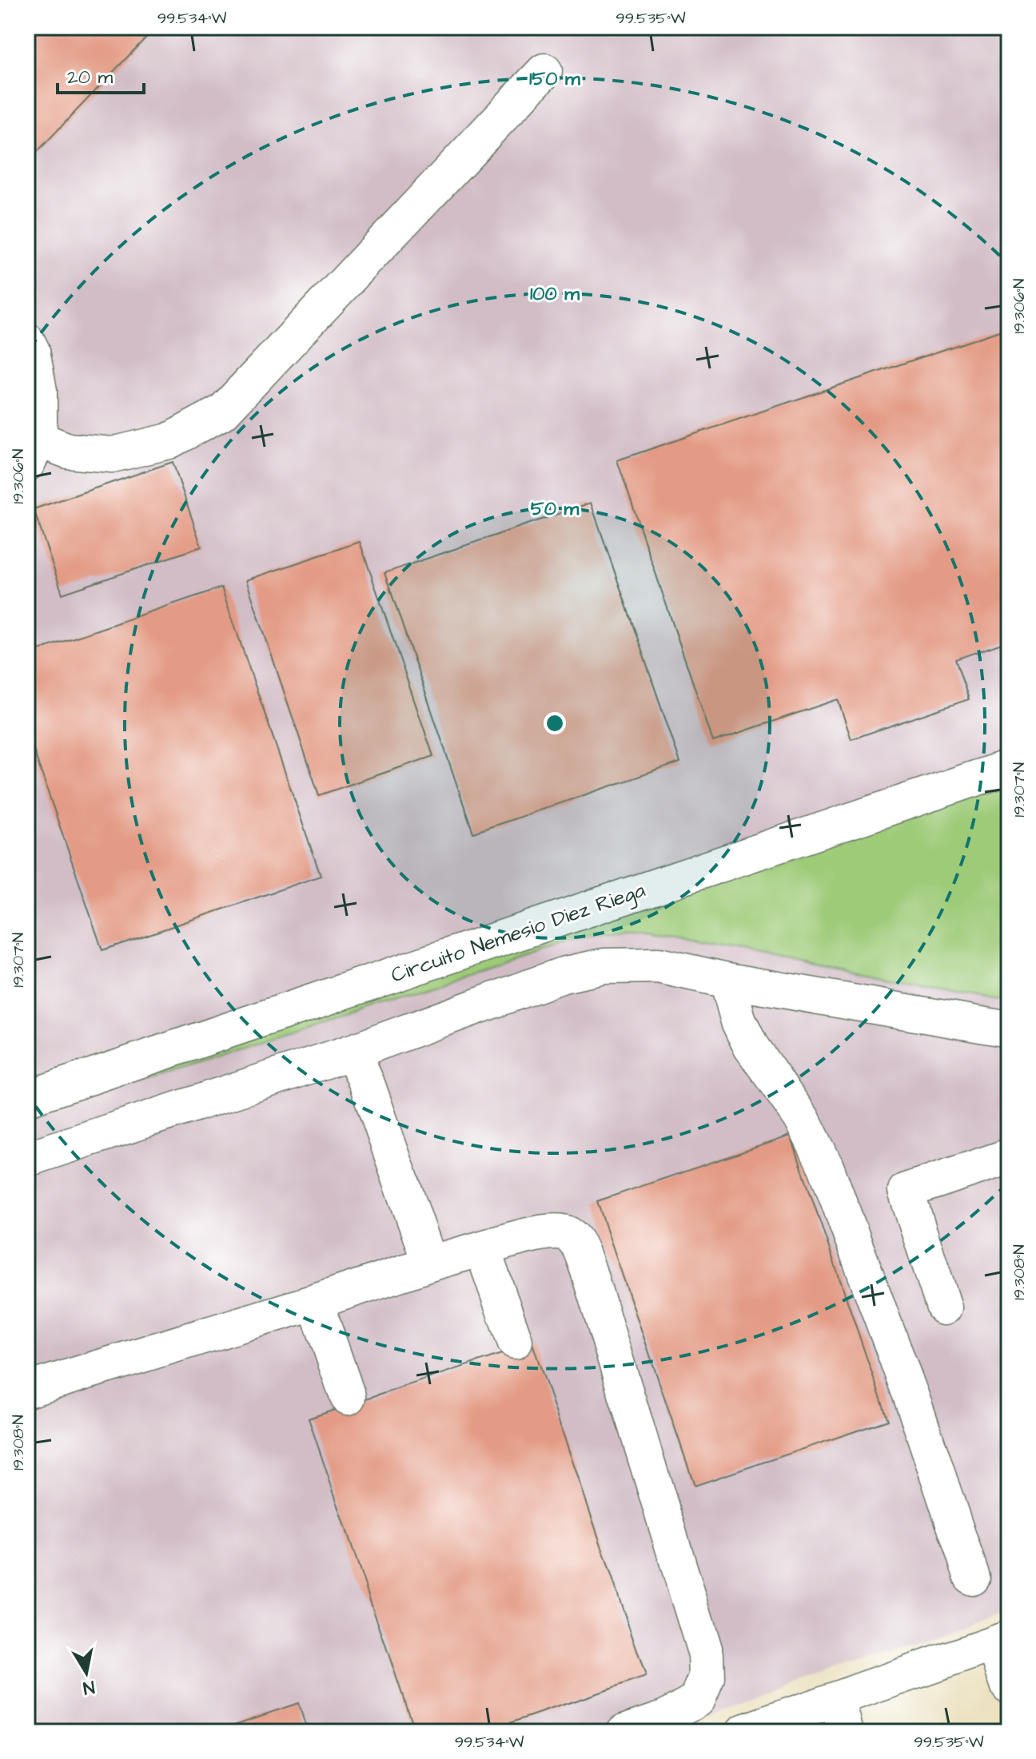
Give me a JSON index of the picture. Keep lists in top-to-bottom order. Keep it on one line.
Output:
{"streets":{"street":["Circuito Nemesio Diez Riega"]},"scale_bar":"20 m","north":"bottom","coordinates":["99.534°W","99.535°W","19.306°N","19.307°N","19.308°N"],"rings":["150 m","100 m","50 m"]}
